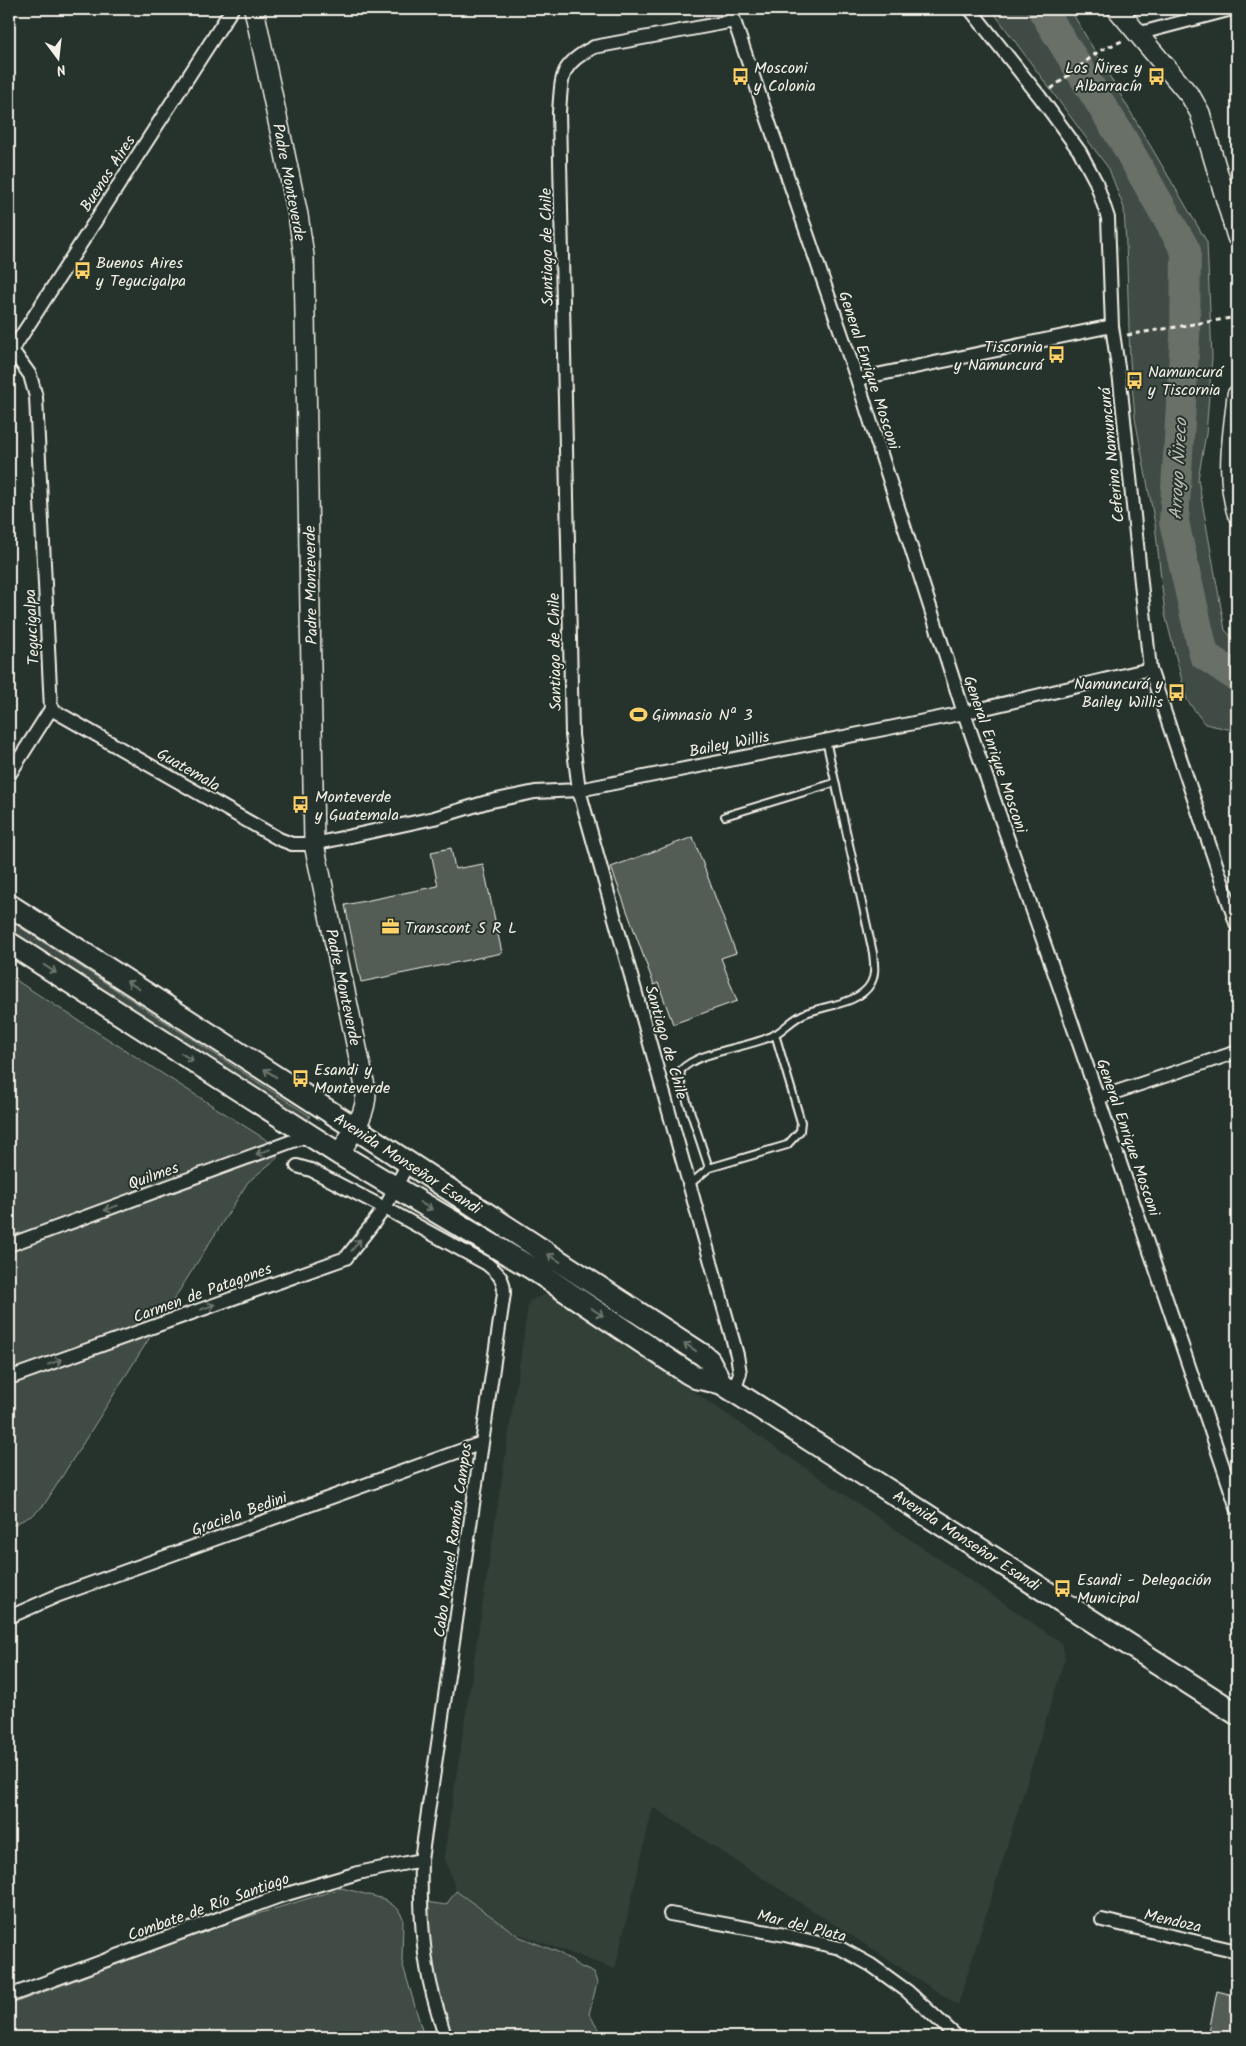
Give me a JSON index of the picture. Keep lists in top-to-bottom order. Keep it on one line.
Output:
{"streets":{"main road":["Avenida Monseñor Esandi"],"street":["Buenos Aires","Padre Monteverde","Santiago de Chile","General Enrique Mosconi","Ceferino Namuncurá","Tegucigalpa","Bailey Willis","Guatemala","Quilmes","Carmen de Patagones","Graciela Bedini","Cabo Manuel Ramón Campos","Combate de Río Santiago","Mendoza","Mar del Plata"]},"crossings":[["Buenos Aires","Tegucigalpa"],["Padre Monteverde","Bailey Willis"],["Padre Monteverde","Guatemala"],["Padre Monteverde","Avenida Monseñor Esandi"],["Santiago de Chile","General Enrique Mosconi"],["Santiago de Chile","Bailey Willis"],["Santiago de Chile","Avenida Monseñor Esandi"],["General Enrique Mosconi","Bailey Willis"],["Ceferino Namuncurá","Bailey Willis"],["Tegucigalpa","Guatemala"],["Bailey Willis","Guatemala"],["Avenida Monseñor Esandi","Quilmes"],["Avenida Monseñor Esandi","Carmen de Patagones"],["Carmen de Patagones","Cabo Manuel Ramón Campos"],["Graciela Bedini","Cabo Manuel Ramón Campos"],["Cabo Manuel Ramón Campos","Combate de Río Santiago"]],"one_way":["Quilmes","Carmen de Patagones"],"water":["Arroyo Ñireco"],"places":{"bus stop":["Mosconi y Colonia","Los Ñires y Albarracín","Buenos Aires y Tegucigalpa","Tiscornia y Namuncurá","Namuncurá y Tiscornia","Namuncurá y Bailey Willis","Monteverde y Guatemala","Esandi y Monteverde","Esandi - Delegación Municipal"],"sports":["Gimnasio Nª 3"],"office":["Transcont S R L"]},"north":"bottom"}
